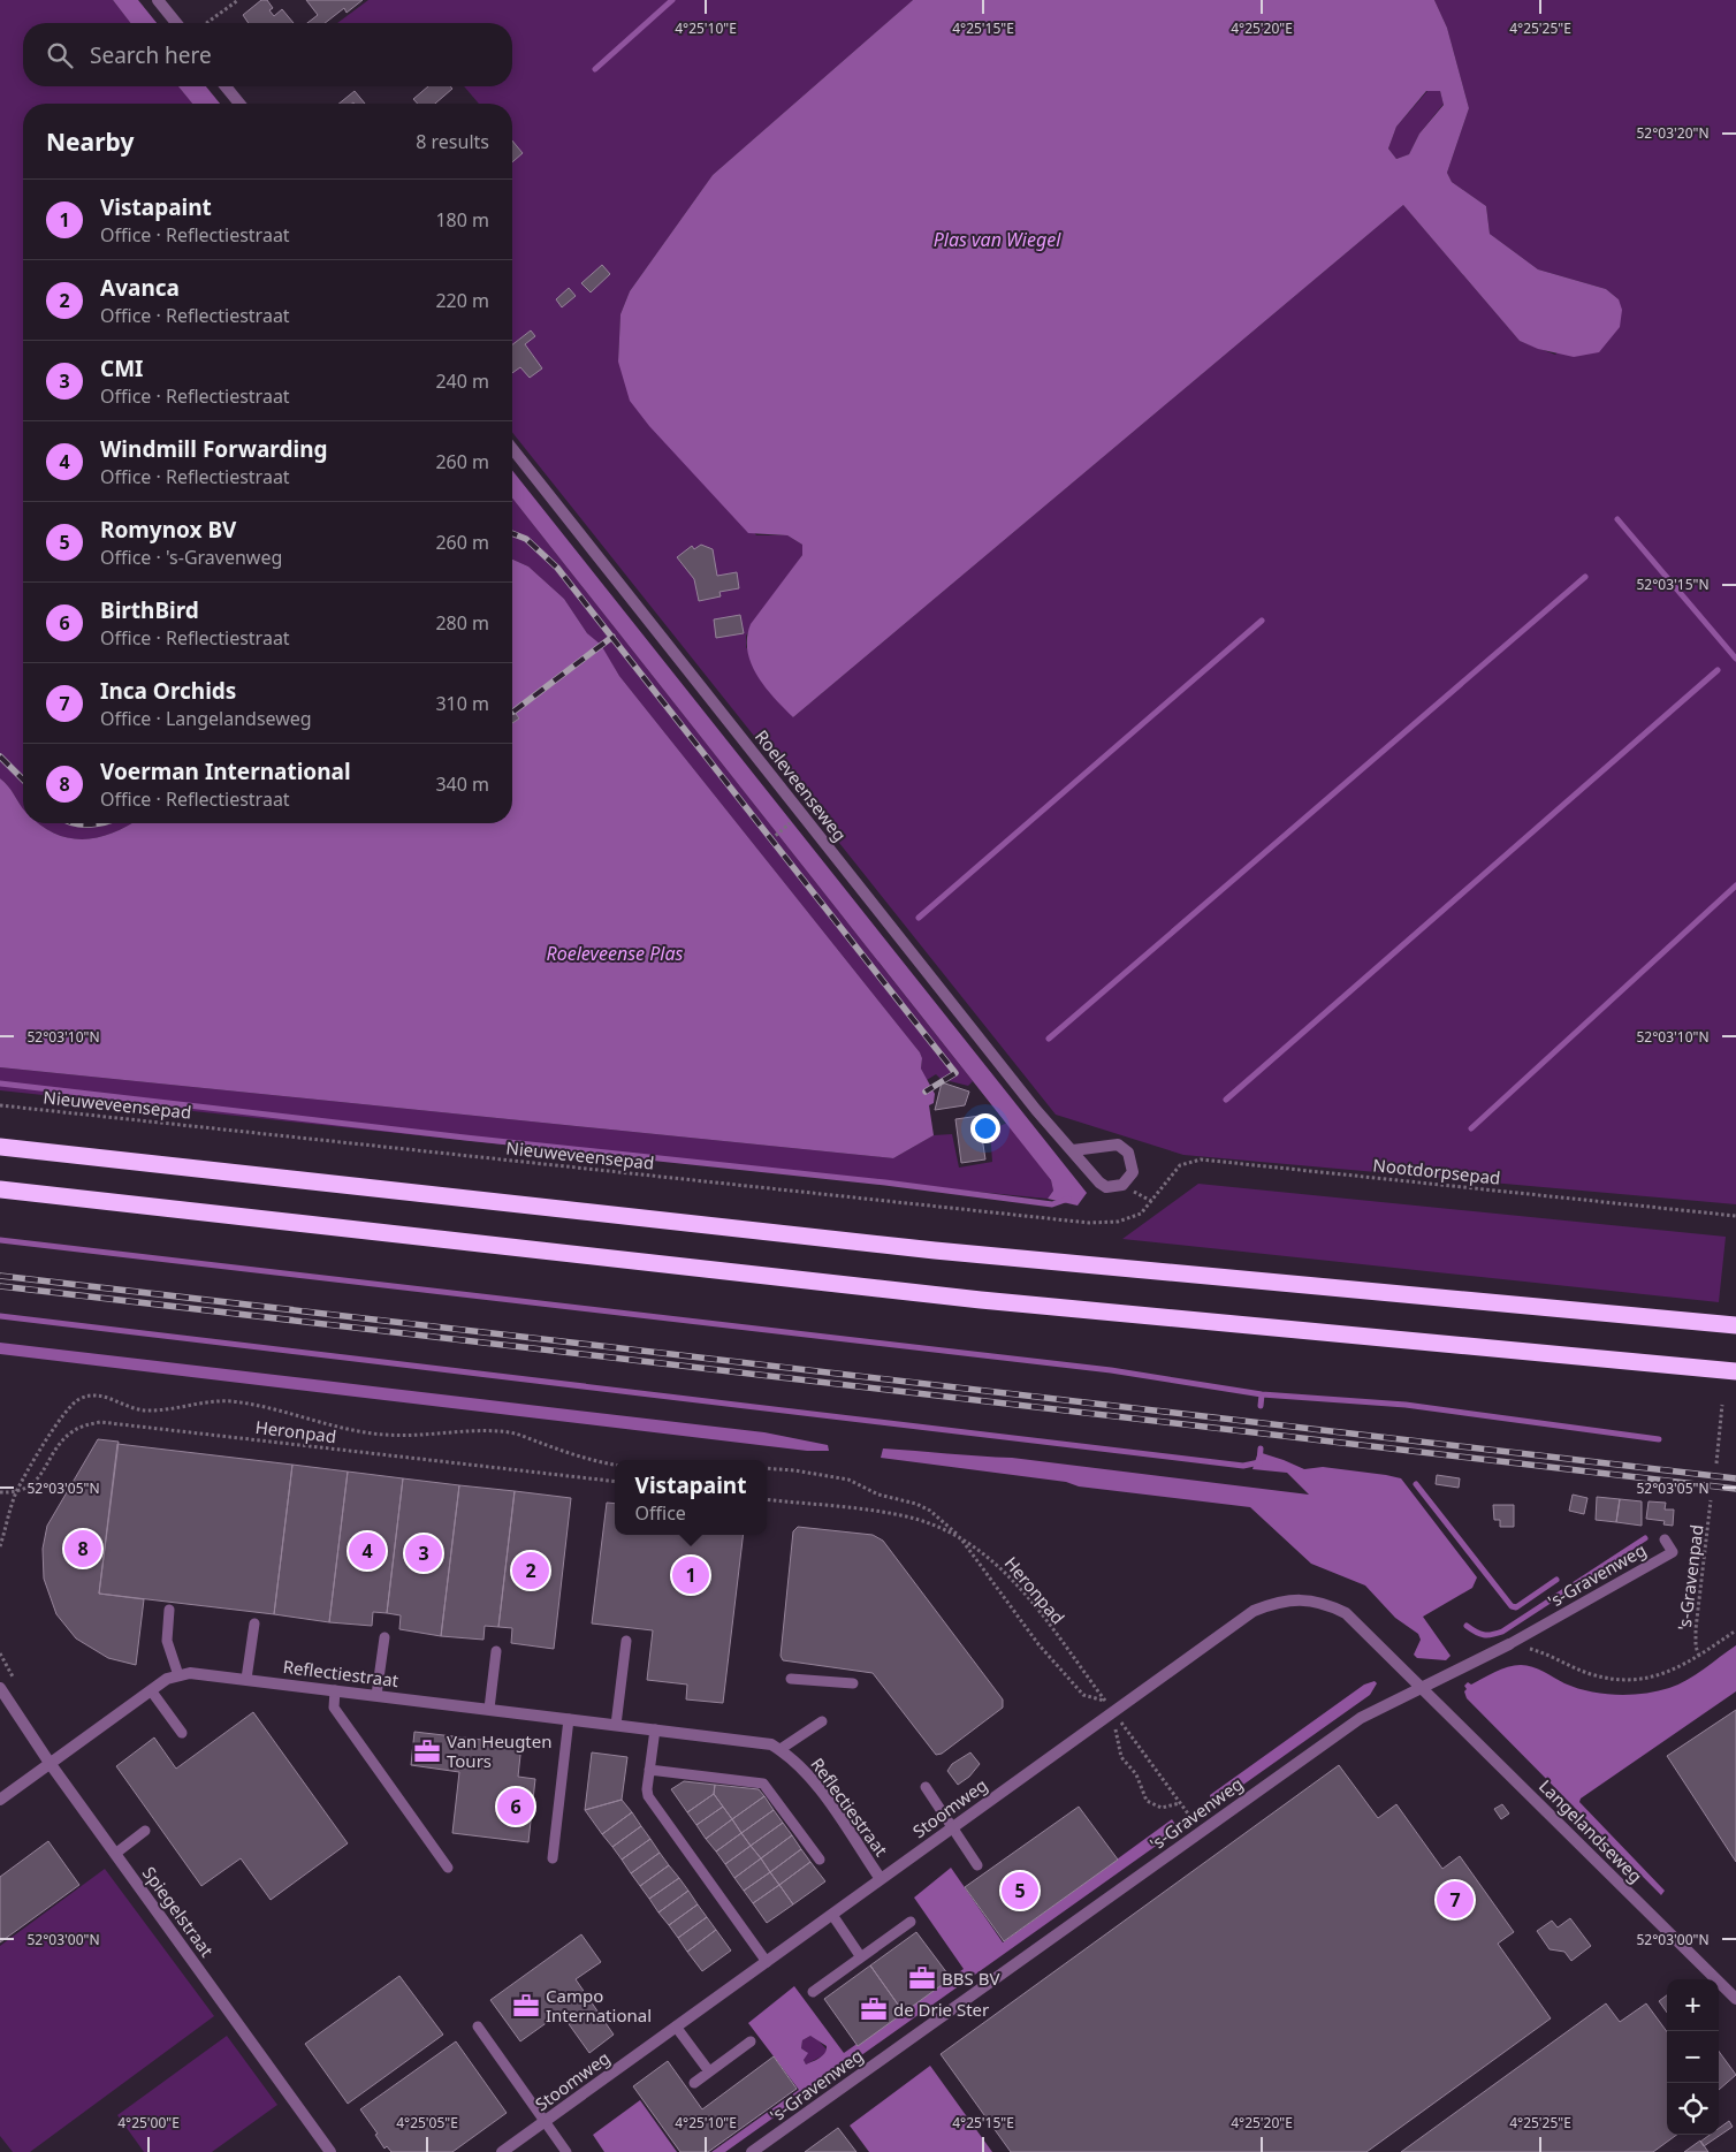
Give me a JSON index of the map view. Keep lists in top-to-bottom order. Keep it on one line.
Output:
{"streets":{"street":["Roeleveenseweg","'s-Gravenweg","Reflectiestraat","Stoomweg","Langelandseweg","Spiegelstraat"],"path":["Nieuweveensepad","Nootdorpsepad","Heronpad","'s-Gravenpad"]},"crossings":[["Nieuweveensepad","Nootdorpsepad"],["Heronpad","'s-Gravenweg"],["Heronpad","Stoomweg"],["'s-Gravenweg","'s-Gravenpad"],["'s-Gravenweg","Stoomweg"],["'s-Gravenweg","Langelandseweg"],["Reflectiestraat","Stoomweg"],["Reflectiestraat","Spiegelstraat"],["Stoomweg","Langelandseweg"]],"water":["Plas van Wiegel","Roeleveense Plas"],"places":{"office":["Van Heugten Tours","BBS BV","Campo International","de Drie Ster"]},"page":{"search":"Search here","heading":["Nearby","8 results"],"list":[{"mark":"1","name":"Vistapaint","note":"Office · Reflectiestraat","value":"180 m"},{"mark":"2","name":"Avanca","note":"Office · Reflectiestraat","value":"220 m"},{"mark":"3","name":"CMI","note":"Office · Reflectiestraat","value":"240 m"},{"mark":"4","name":"Windmill Forwarding","note":"Office · Reflectiestraat","value":"260 m"},{"mark":"5","name":"Romynox BV","note":"Office · 's-Gravenweg","value":"260 m"},{"mark":"6","name":"BirthBird","note":"Office · Reflectiestraat","value":"280 m"},{"mark":"7","name":"Inca Orchids","note":"Office · Langelandseweg","value":"310 m"},{"mark":"8","name":"Voerman International","note":"Office · Reflectiestraat","value":"340 m"}],"popup":["Vistapaint","Office"],"pins":["8","4","3","2","1","6","5","7"],"map_buttons":["+","−"]},"coordinates":["4°25'10\"E","4°25'15\"E","4°25'20\"E","4°25'25\"E","52°03'20\"N","52°03'15\"N","52°03'10\"N","52°03'05\"N","52°03'00\"N","4°25'00\"E","4°25'05\"E"]}
